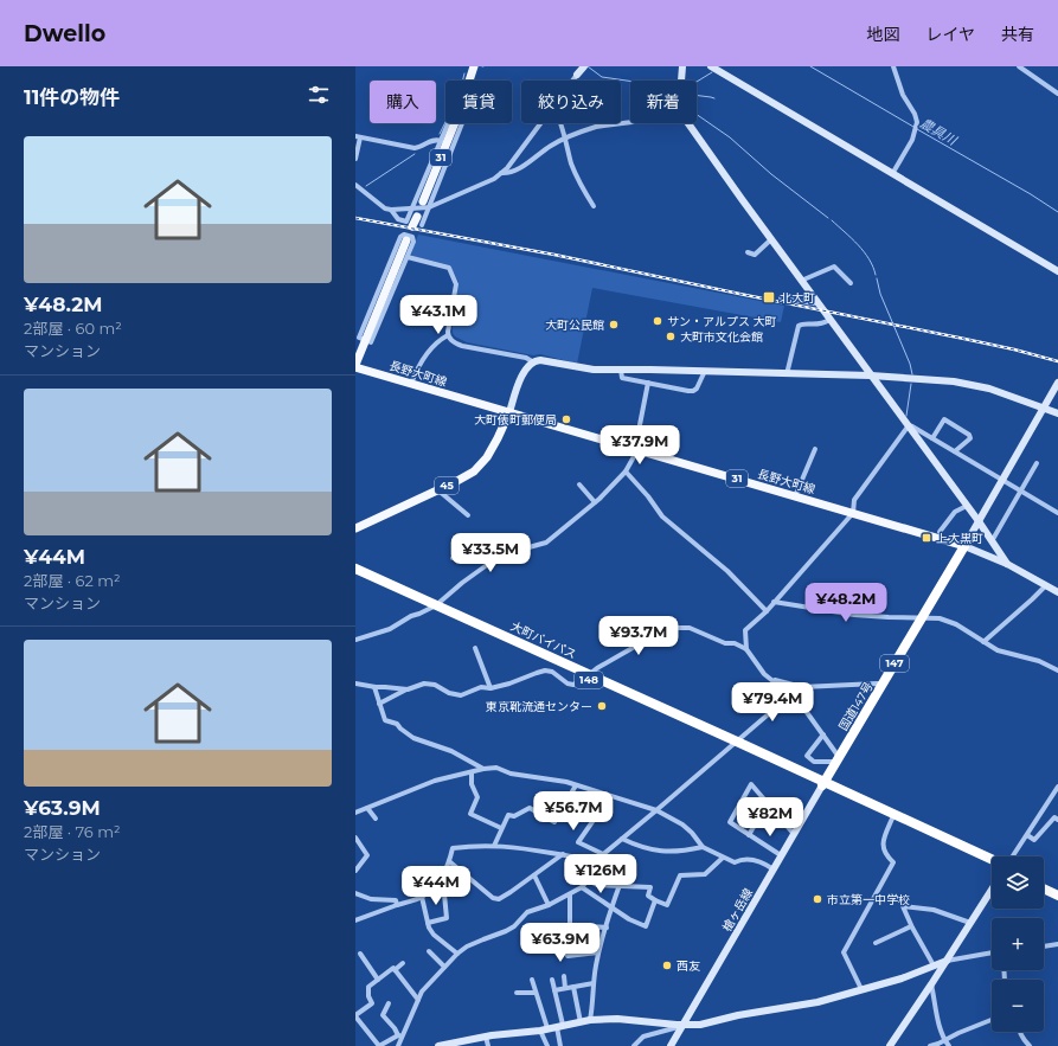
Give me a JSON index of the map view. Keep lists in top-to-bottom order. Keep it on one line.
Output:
{"streets":{"highway":["大町バイパス","147","148","国道147号"],"main road":["31","長野大町線","45"],"street":["槍ヶ岳線"]},"crossings":[["長野大町線","45"],["長野大町線","国道147号"],["大町バイパス","国道147号"],["大町バイパス","槍ヶ岳線"],["国道147号","槍ヶ岳線"]],"water":["農具川"],"places":{"transit":["北大町","上大黒町"],"other":["サン・アルプス 大町","大町公民館","大町市文化会館","大町俵町郵便局","東京靴流通センター","市立第一中学校","西友"]},"page":{"header":"Dwello","nav":["地図","レイヤ","共有"],"heading":"11件の物件","chip":["購入","賃貸","絞り込み","新着"],"list":[{"name":"¥48.2M","note":"2部屋 · 60 m² · マンション"},{"name":"¥44M","note":"2部屋 · 62 m² · マンション"},{"name":"¥63.9M","note":"2部屋 · 76 m² · マンション"}],"price":["¥43.1M","¥37.9M","¥33.5M","¥48.2M","¥93.7M","¥79.4M","¥56.7M","¥82M","¥126M","¥44M","¥63.9M"],"map_buttons":["+","−"]}}
